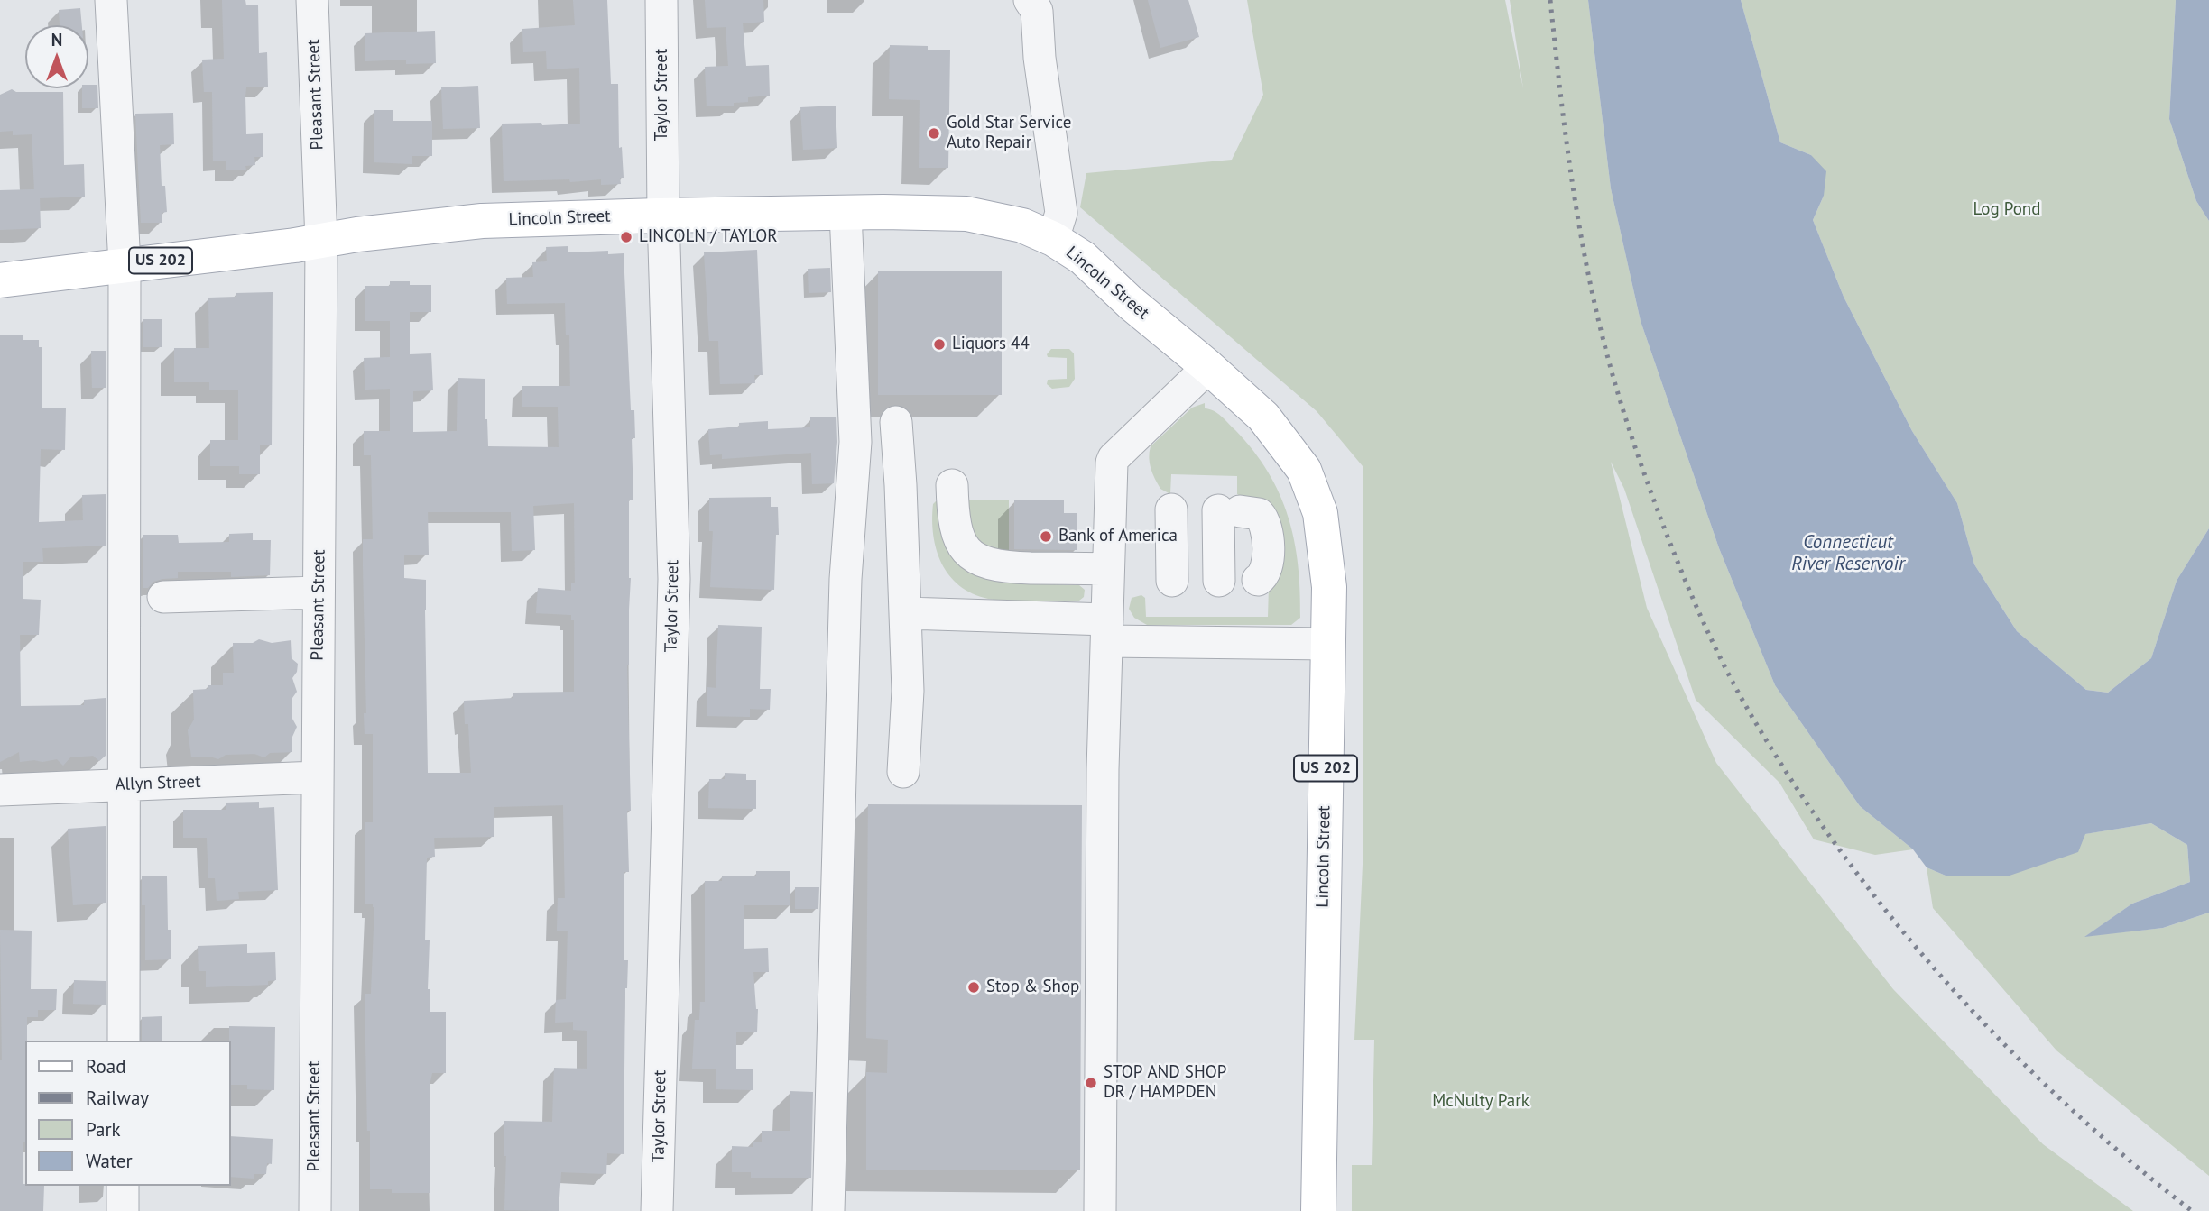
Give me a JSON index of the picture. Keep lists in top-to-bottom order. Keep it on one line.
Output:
{"streets":{"main road":["Lincoln Street","US 202"],"street":["Pleasant Street","Taylor Street","Allyn Street"]},"crossings":[["Pleasant Street","Lincoln Street"],["Pleasant Street","Allyn Street"],["Taylor Street","Lincoln Street"]],"water":["Connecticut River Reservoir"],"parks":["Log Pond","McNulty Park"],"places":["Gold Star Service Auto Repair","LINCOLN / TAYLOR","Liquors 44","Bank of America","Stop & Shop","STOP AND SHOP DR / HAMPDEN"],"legend":["Road","Railway","Park","Water"],"north":"top"}
